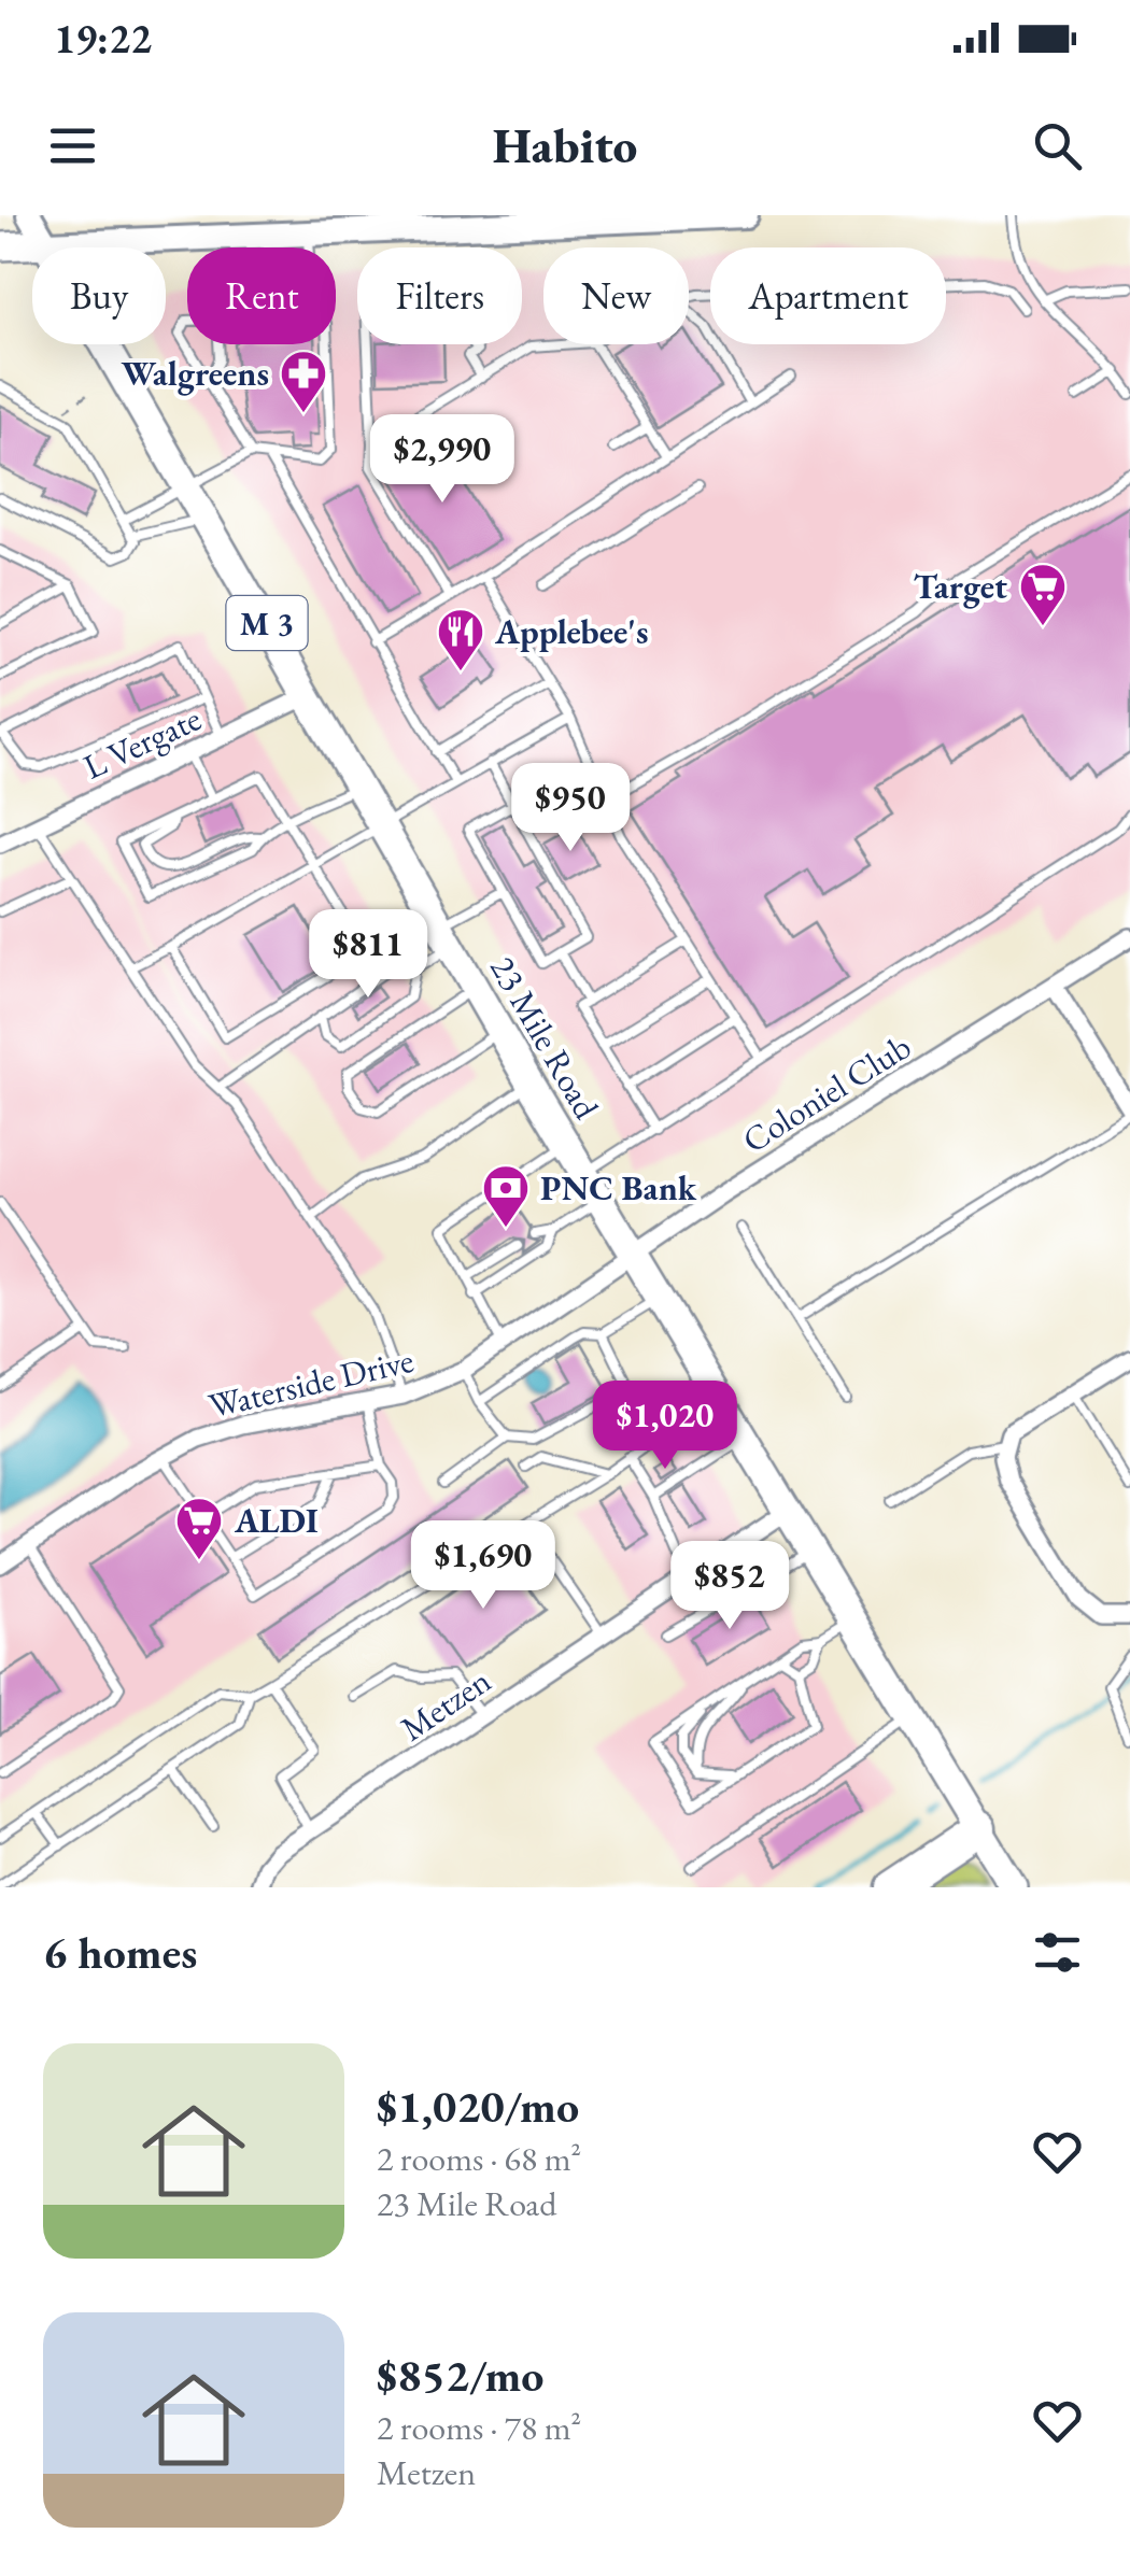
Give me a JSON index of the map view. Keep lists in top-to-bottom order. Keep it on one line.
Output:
{"streets":{"main road":["M 3","23 Mile Road"],"street":["L Vergate","Coloniel Club","Waterside Drive","Metzen"]},"crossings":[["L Vergate","23 Mile Road"],["23 Mile Road","Coloniel Club"],["23 Mile Road","Waterside Drive"],["23 Mile Road","Metzen"],["Coloniel Club","Waterside Drive"]],"places":{"pharmacy":["Walgreens"],"supermarket":["Target","ALDI"],"restaurant":["Applebee's"],"bank":["PNC Bank"]},"page":{"status":"19:22","header":"Habito","chip":["Buy","Rent","Filters","New","Apartment"],"price":["$2,990","$950","$811","$1,020","$1,690","$852"],"heading":"6 homes","list":[{"name":"$1,020/mo","note":"2 rooms · 68 m² · 23 Mile Road"},{"name":"$852/mo","note":"2 rooms · 78 m² · Metzen"}]}}
